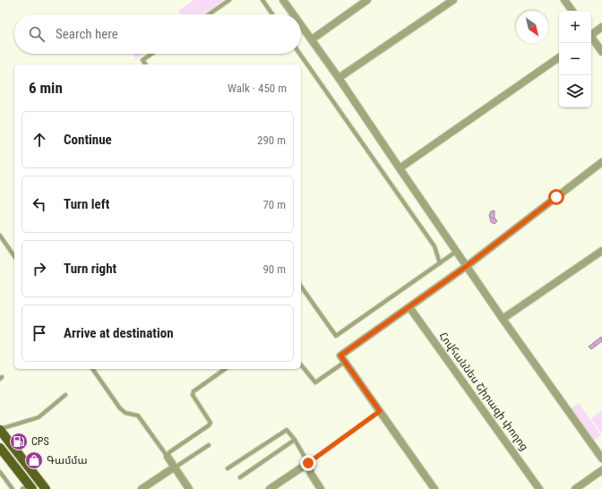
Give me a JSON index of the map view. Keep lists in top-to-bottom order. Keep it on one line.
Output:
{"streets":{"street":["Հովհաննես Շիրազի փողոց"]},"places":{"fuel station":["CPS"],"shop":["Գամմա"]},"north":"bottom right","page":{"map_buttons":["+","−"],"search":"Search here","heading":["6 min","Walk · 450 m"],"list":[["Continue","290 m"],["Turn left","70 m"],["Turn right","90 m"],"Arrive at destination"]}}
